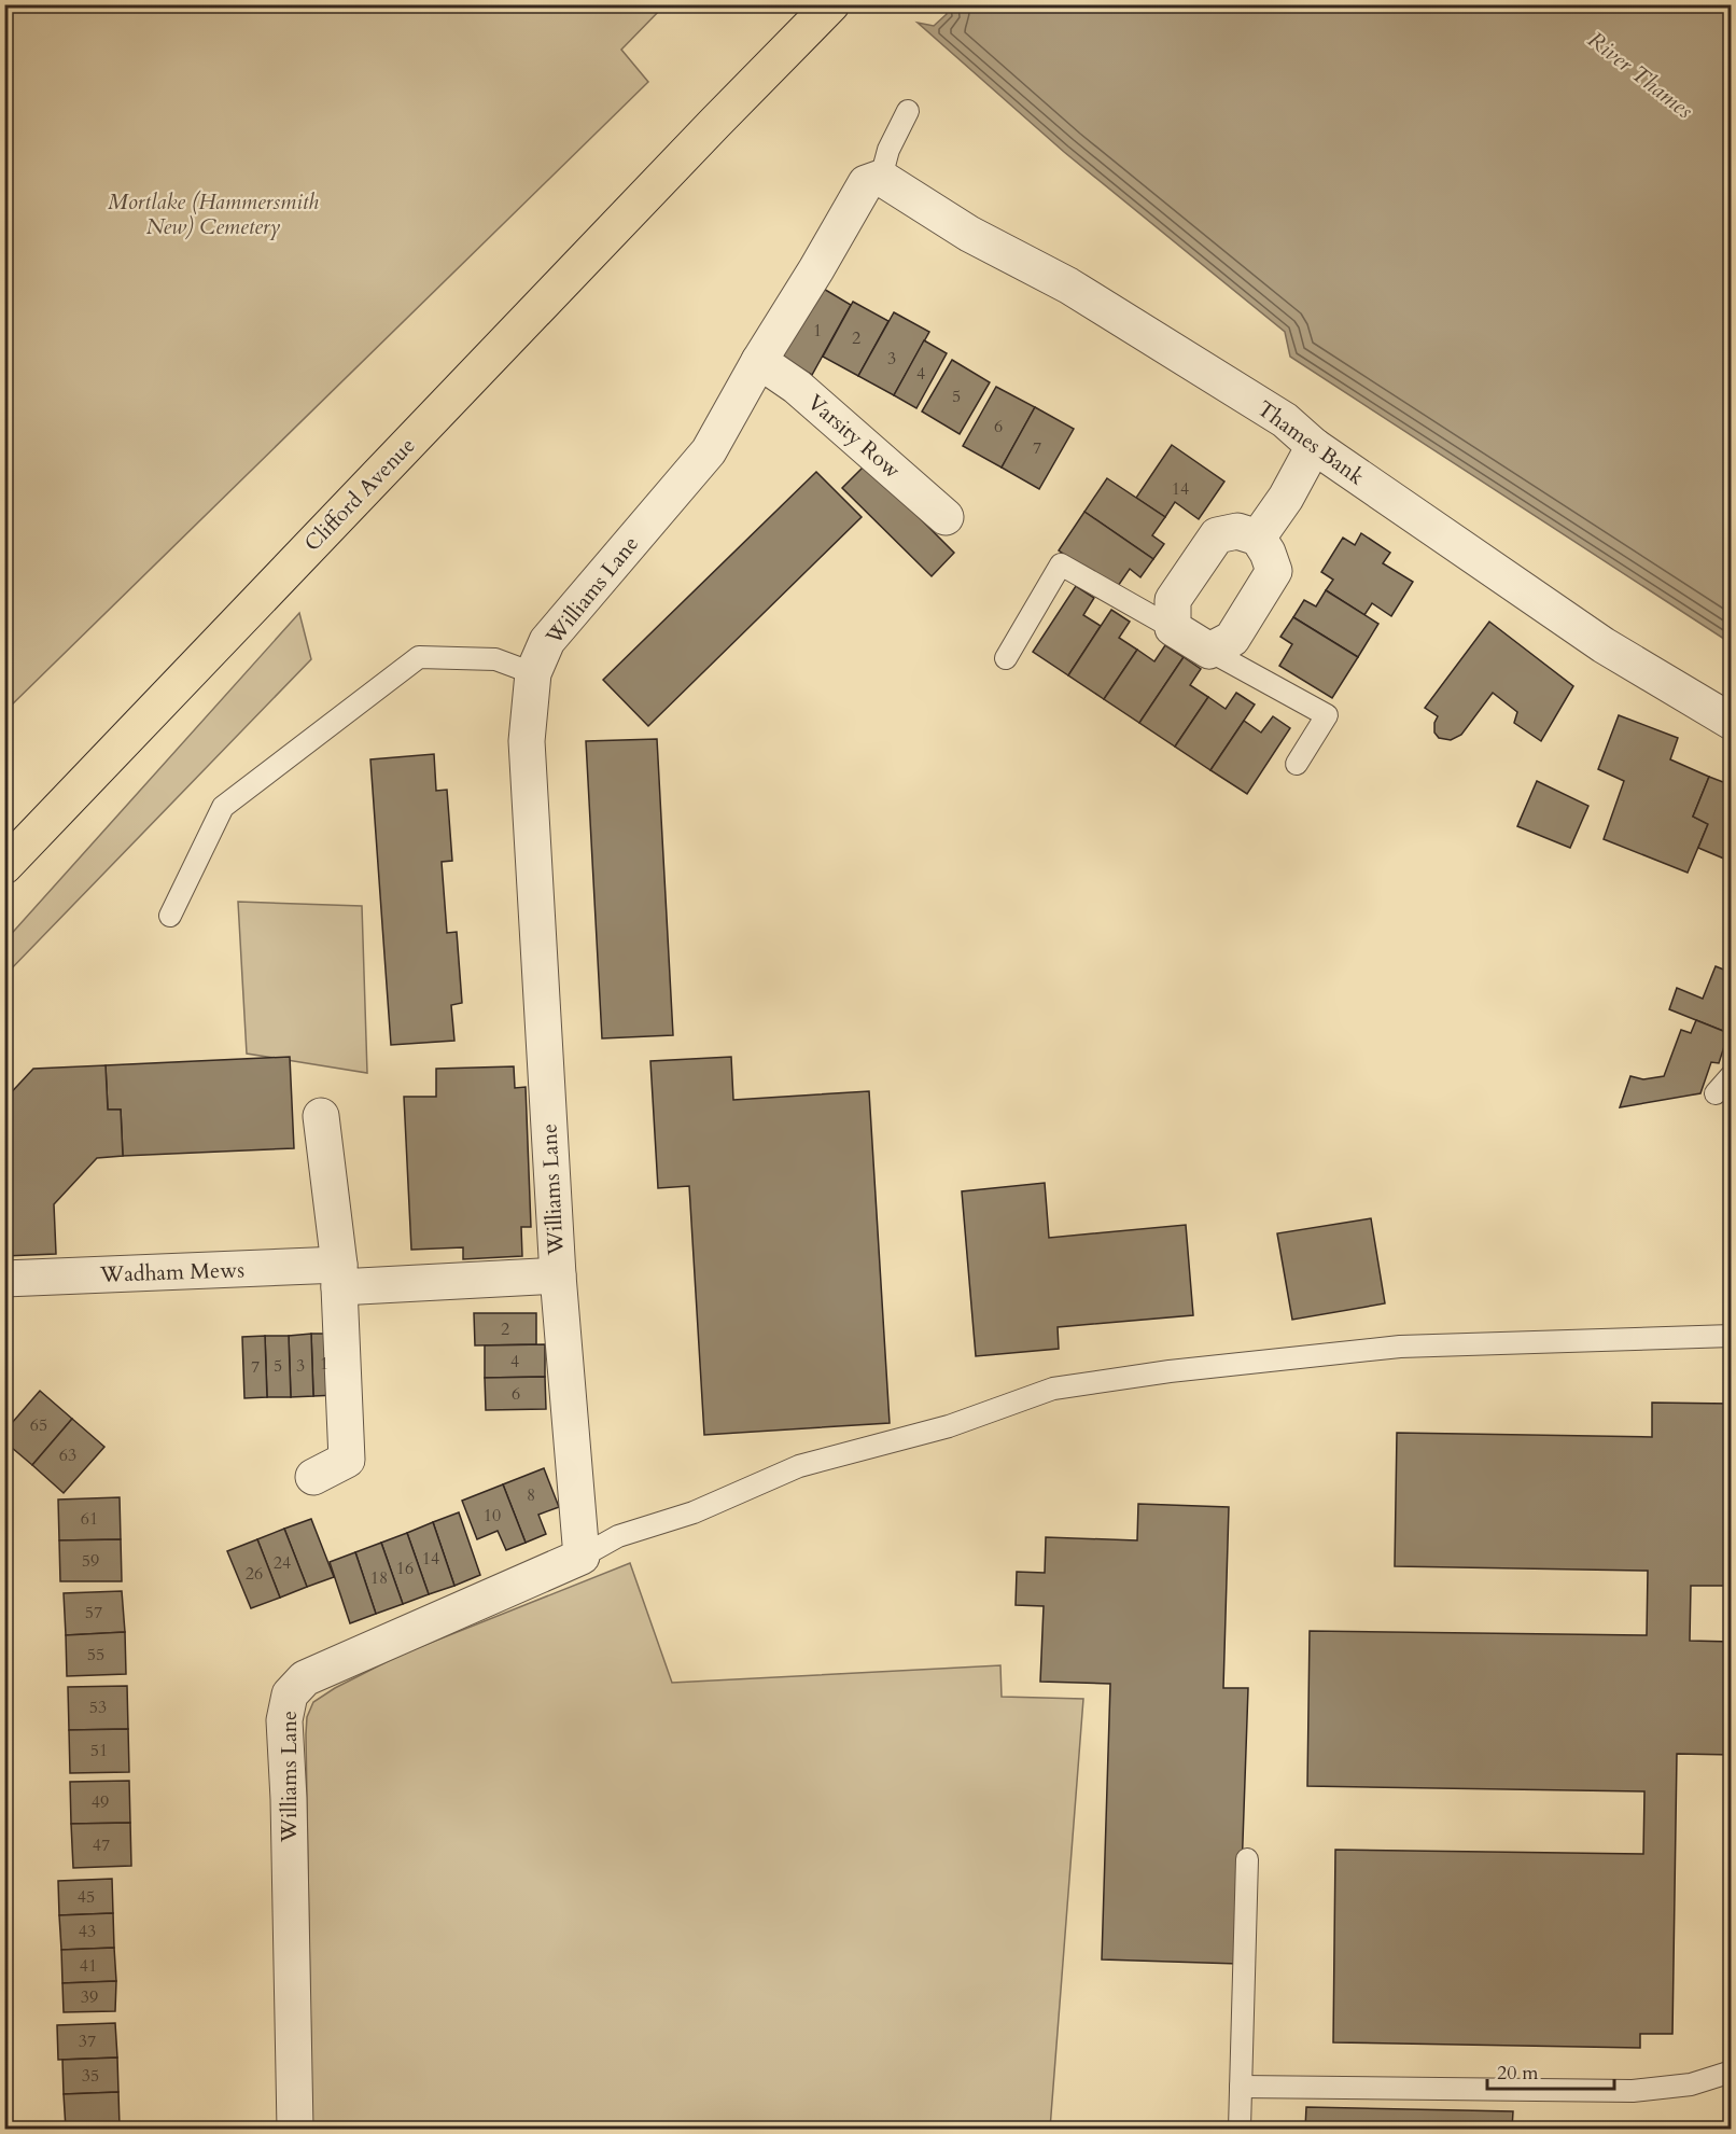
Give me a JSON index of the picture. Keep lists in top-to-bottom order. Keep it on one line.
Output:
{"streets":{"highway":["Clifford Avenue"],"street":["Varsity Row","Thames Bank","Williams Lane","Wadham Mews"]},"crossings":[["Varsity Row","Williams Lane"],["Thames Bank","Williams Lane"],["Williams Lane","Wadham Mews"]],"water":["River Thames"],"parks":["Mortlake (Hammersmith New) Cemetery"],"house_numbers":["1","2","3","4","5","6","7","14","2","4","1","5","3","7","6","65","63","8","10","61","14","59","24","16","26","18","57","55","53","51","49","47","45","43","41","39","37","35"],"scale_bar":"20 m"}
